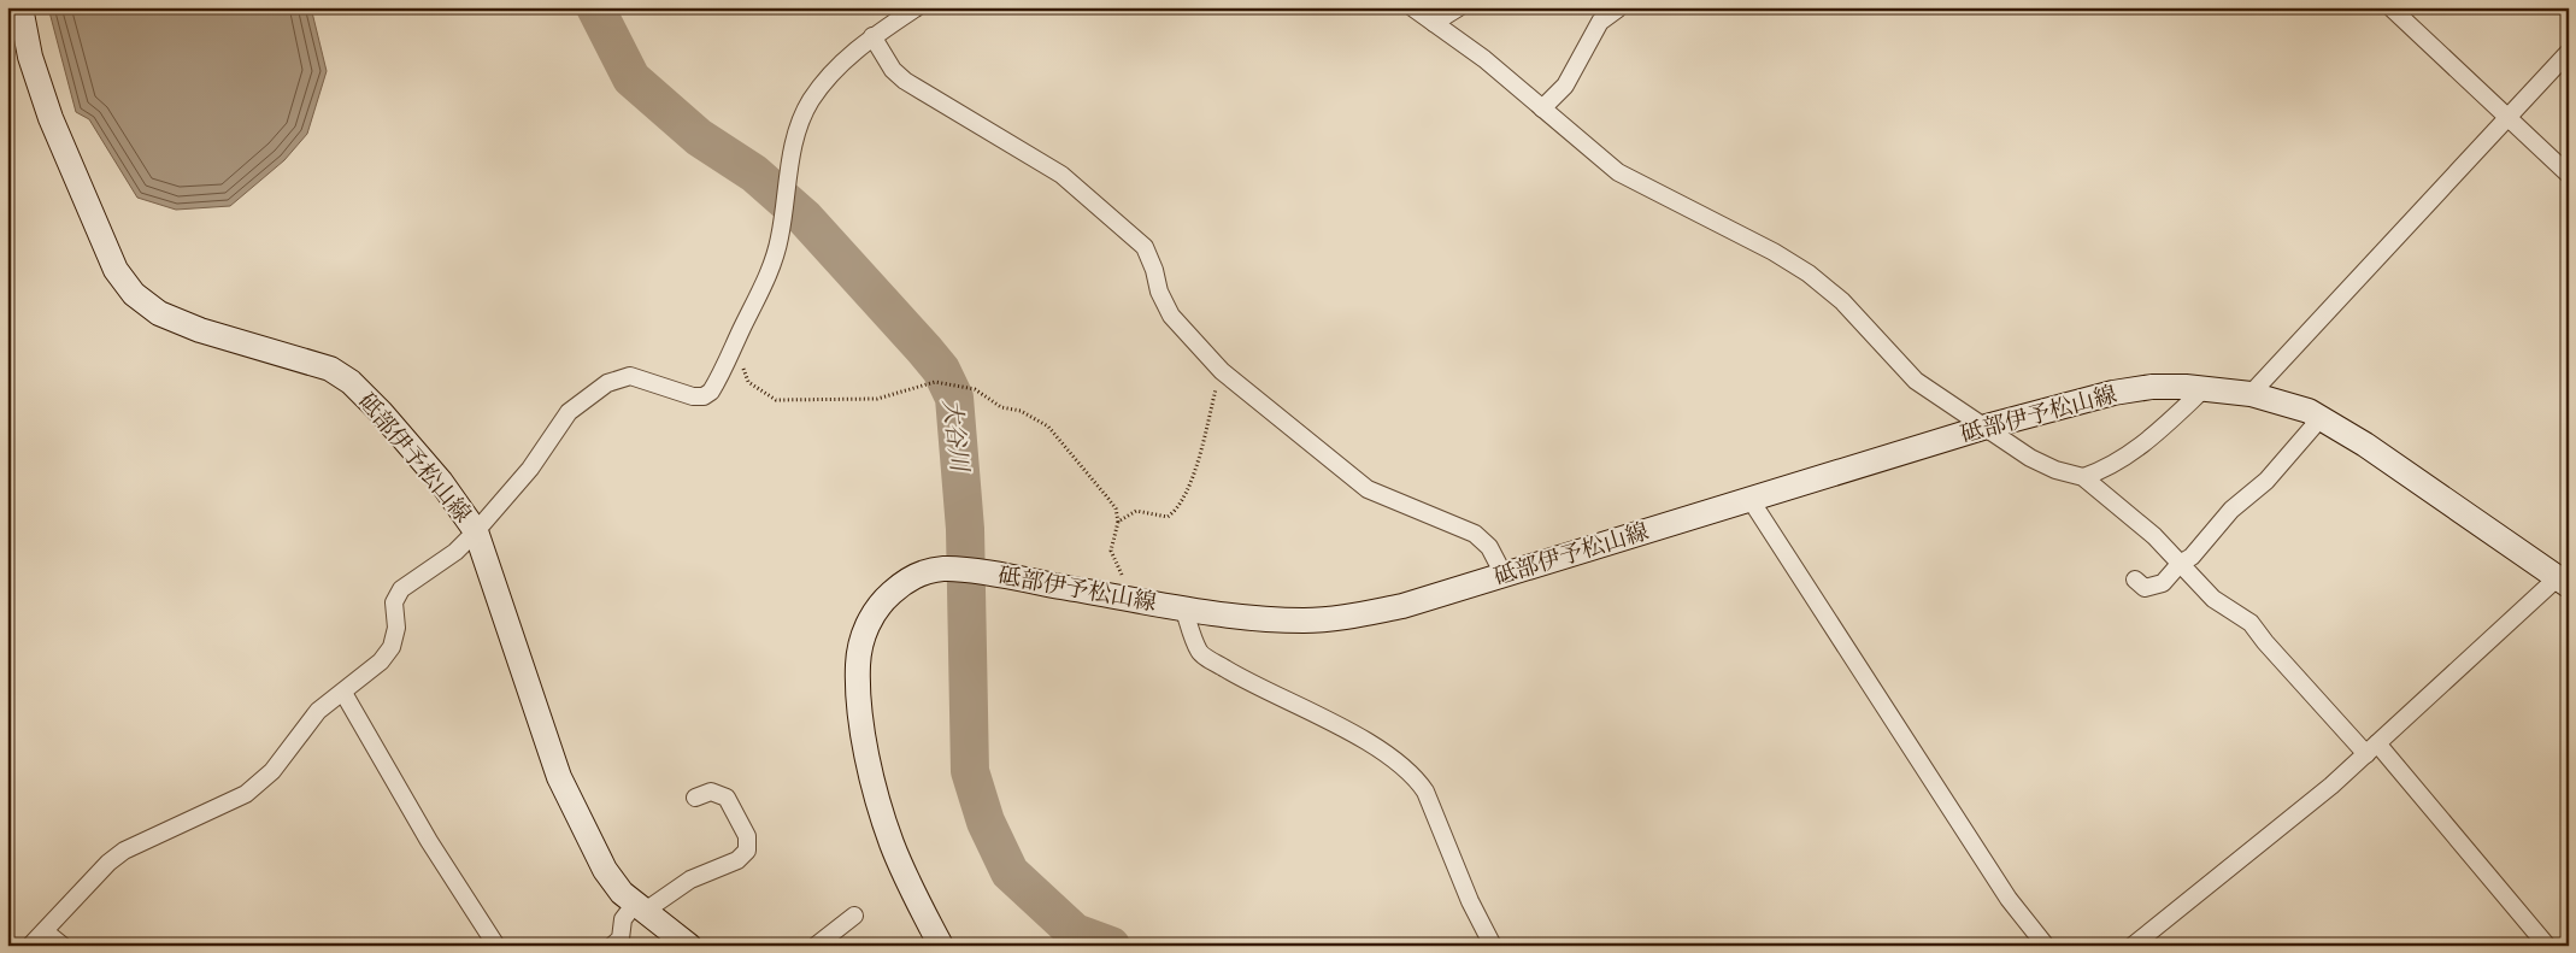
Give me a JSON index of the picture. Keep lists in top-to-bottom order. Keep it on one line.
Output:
{"streets":{"main road":["砥部伊予松山線"]},"water":["大谷川"]}
